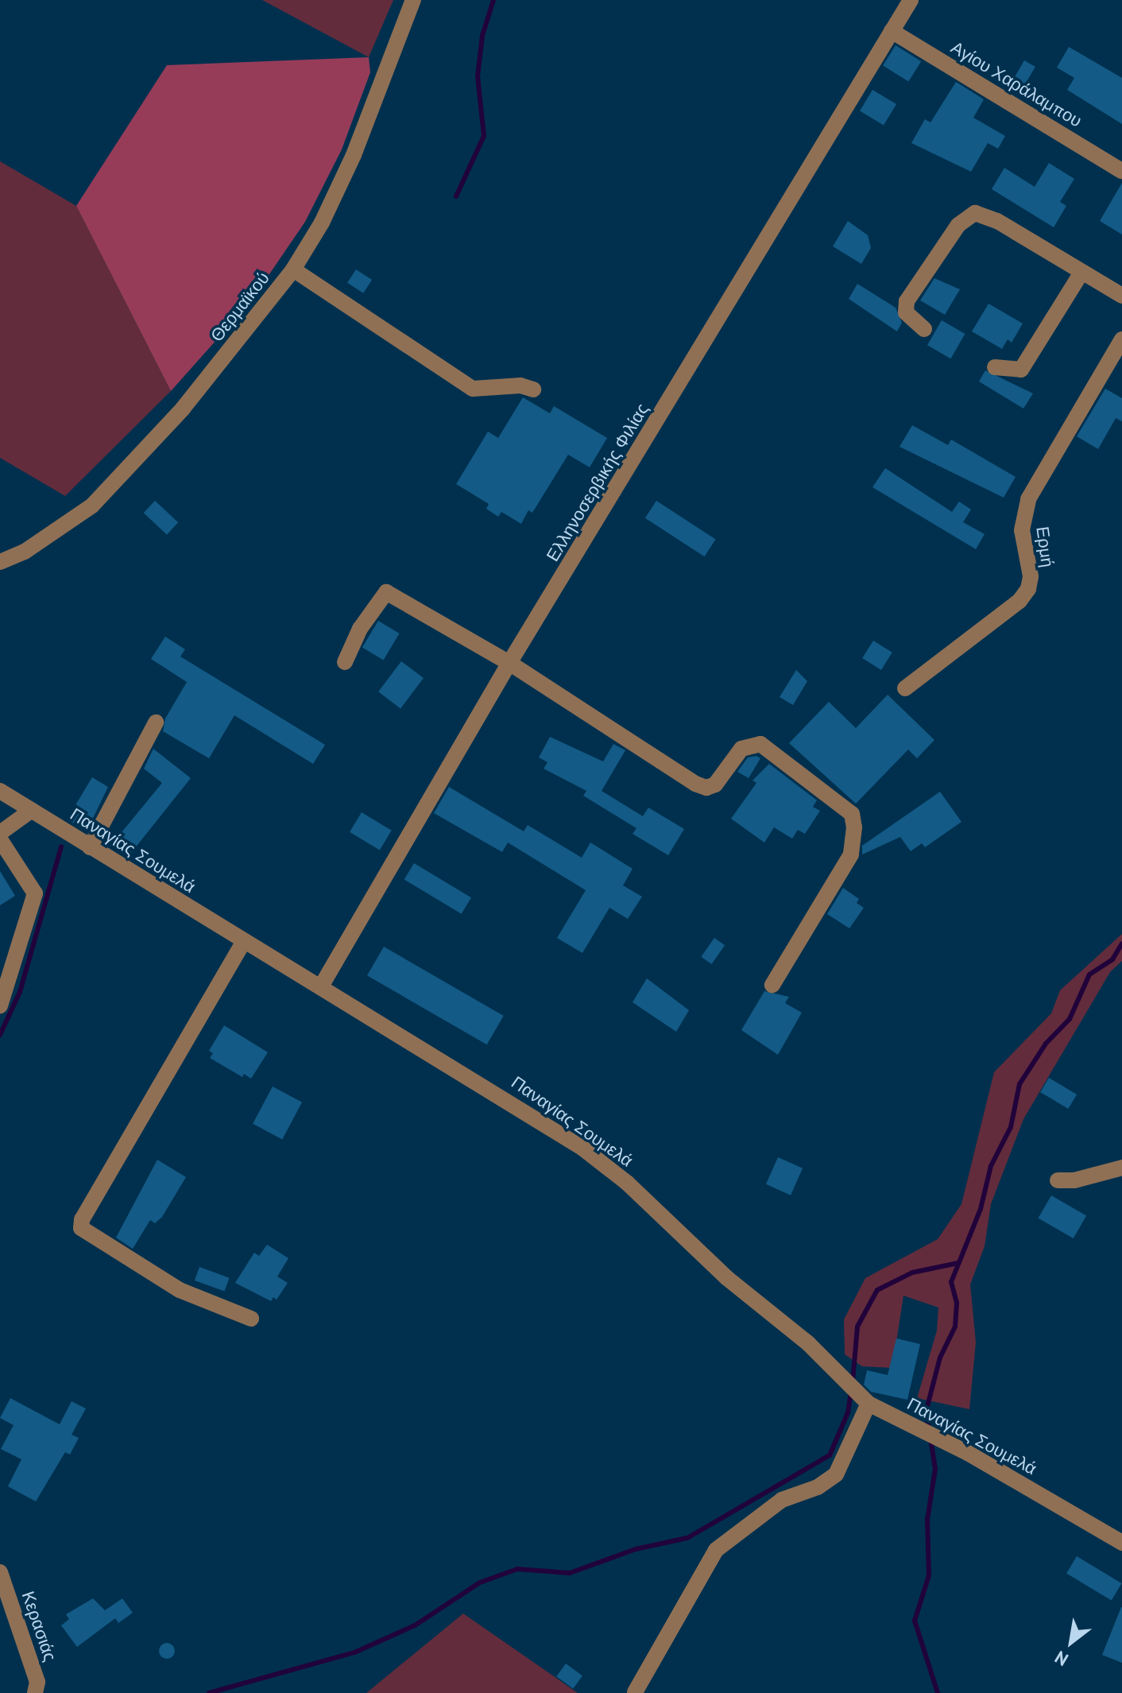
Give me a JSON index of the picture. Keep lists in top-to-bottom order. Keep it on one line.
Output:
{"streets":{"street":["Αγίου Χαράλαμπου","Θερμαϊκού","Ελληνοσερβικής Φιλίας","Ερμή","Παναγίας Σουμελά","Κερασιάς"]},"crossings":[["Αγίου Χαράλαμπου","Ελληνοσερβικής Φιλίας"],["Ελληνοσερβικής Φιλίας","Παναγίας Σουμελά"]],"north":"bottom left"}
